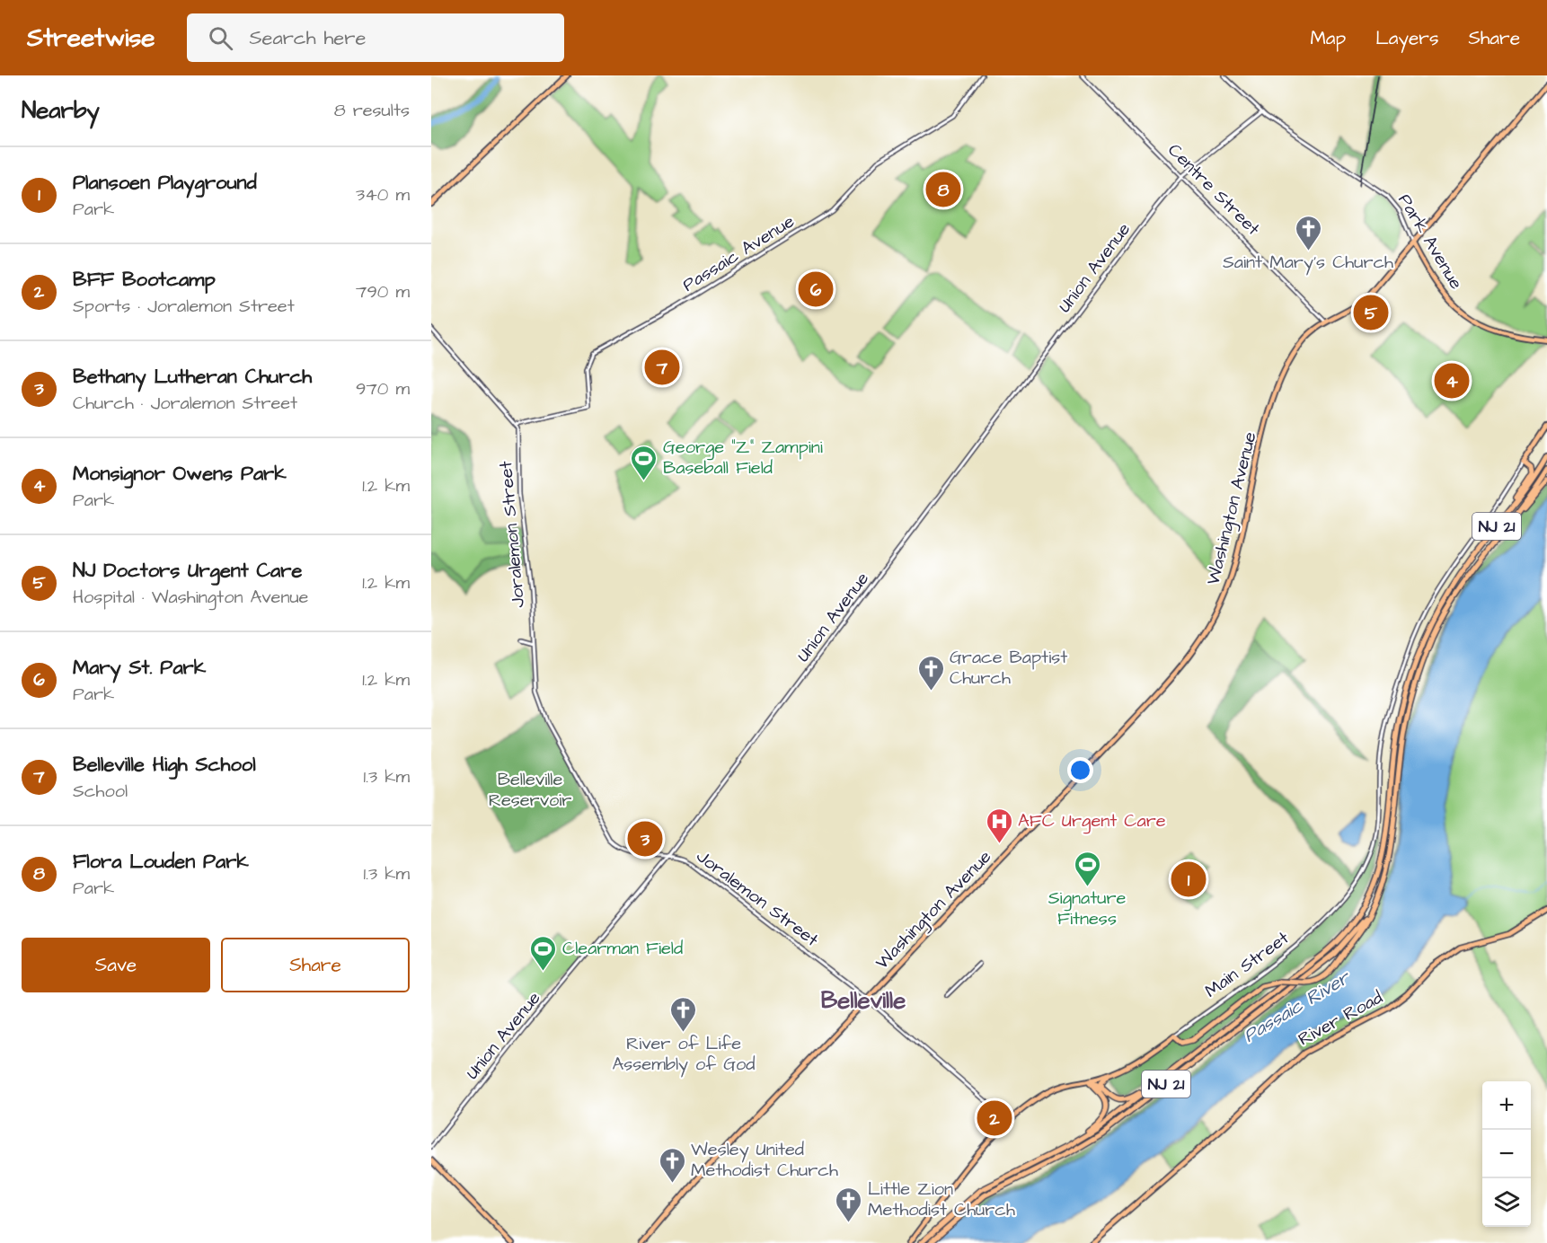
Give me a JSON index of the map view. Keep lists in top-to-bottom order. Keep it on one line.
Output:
{"streets":{"highway":["NJ 21"],"main road":["Park Avenue","Washington Avenue","Main Street","River Road"],"street":["Centre Street","Passaic Avenue","Union Avenue","Joralemon Street"]},"crossings":[["Centre Street","Union Avenue"],["Centre Street","Washington Avenue"],["Park Avenue","Union Avenue"],["Park Avenue","Washington Avenue"],["Passaic Avenue","Joralemon Street"],["Union Avenue","Joralemon Street"],["Washington Avenue","Joralemon Street"],["Joralemon Street","Main Street"]],"districts":["Belleville"],"water":["Passaic River"],"parks":["Belleville Reservoir"],"places":{"church":["Saint Mary's Church","Grace Baptist Church","River of Life Assembly of God","Wesley United Methodist Church","Little Zion Methodist Church"],"sports":["George \"Z\" Zampini Baseball Field","Signature Fitness","Clearman Field"],"hospital":["AFC Urgent Care"]},"page":{"header":"Streetwise","search":"Search here","nav":["Map","Layers","Share"],"heading":["Nearby","8 results"],"list":[{"mark":"1","name":"Plansoen Playground","note":"Park","value":"340 m"},{"mark":"2","name":"BFF Bootcamp","note":"Sports · Joralemon Street","value":"790 m"},{"mark":"3","name":"Bethany Lutheran Church","note":"Church · Joralemon Street","value":"970 m"},{"mark":"4","name":"Monsignor Owens Park","note":"Park","value":"1.2 km"},{"mark":"5","name":"NJ Doctors Urgent Care","note":"Hospital · Washington Avenue","value":"1.2 km"},{"mark":"6","name":"Mary St. Park","note":"Park","value":"1.2 km"},{"mark":"7","name":"Belleville High School","note":"School","value":"1.3 km"},{"mark":"8","name":"Flora Louden Park","note":"Park","value":"1.3 km"}],"pins":["8","6","5","7","4","3","1","2"],"buttons":["Save","Share"],"map_buttons":["+","−"]}}
